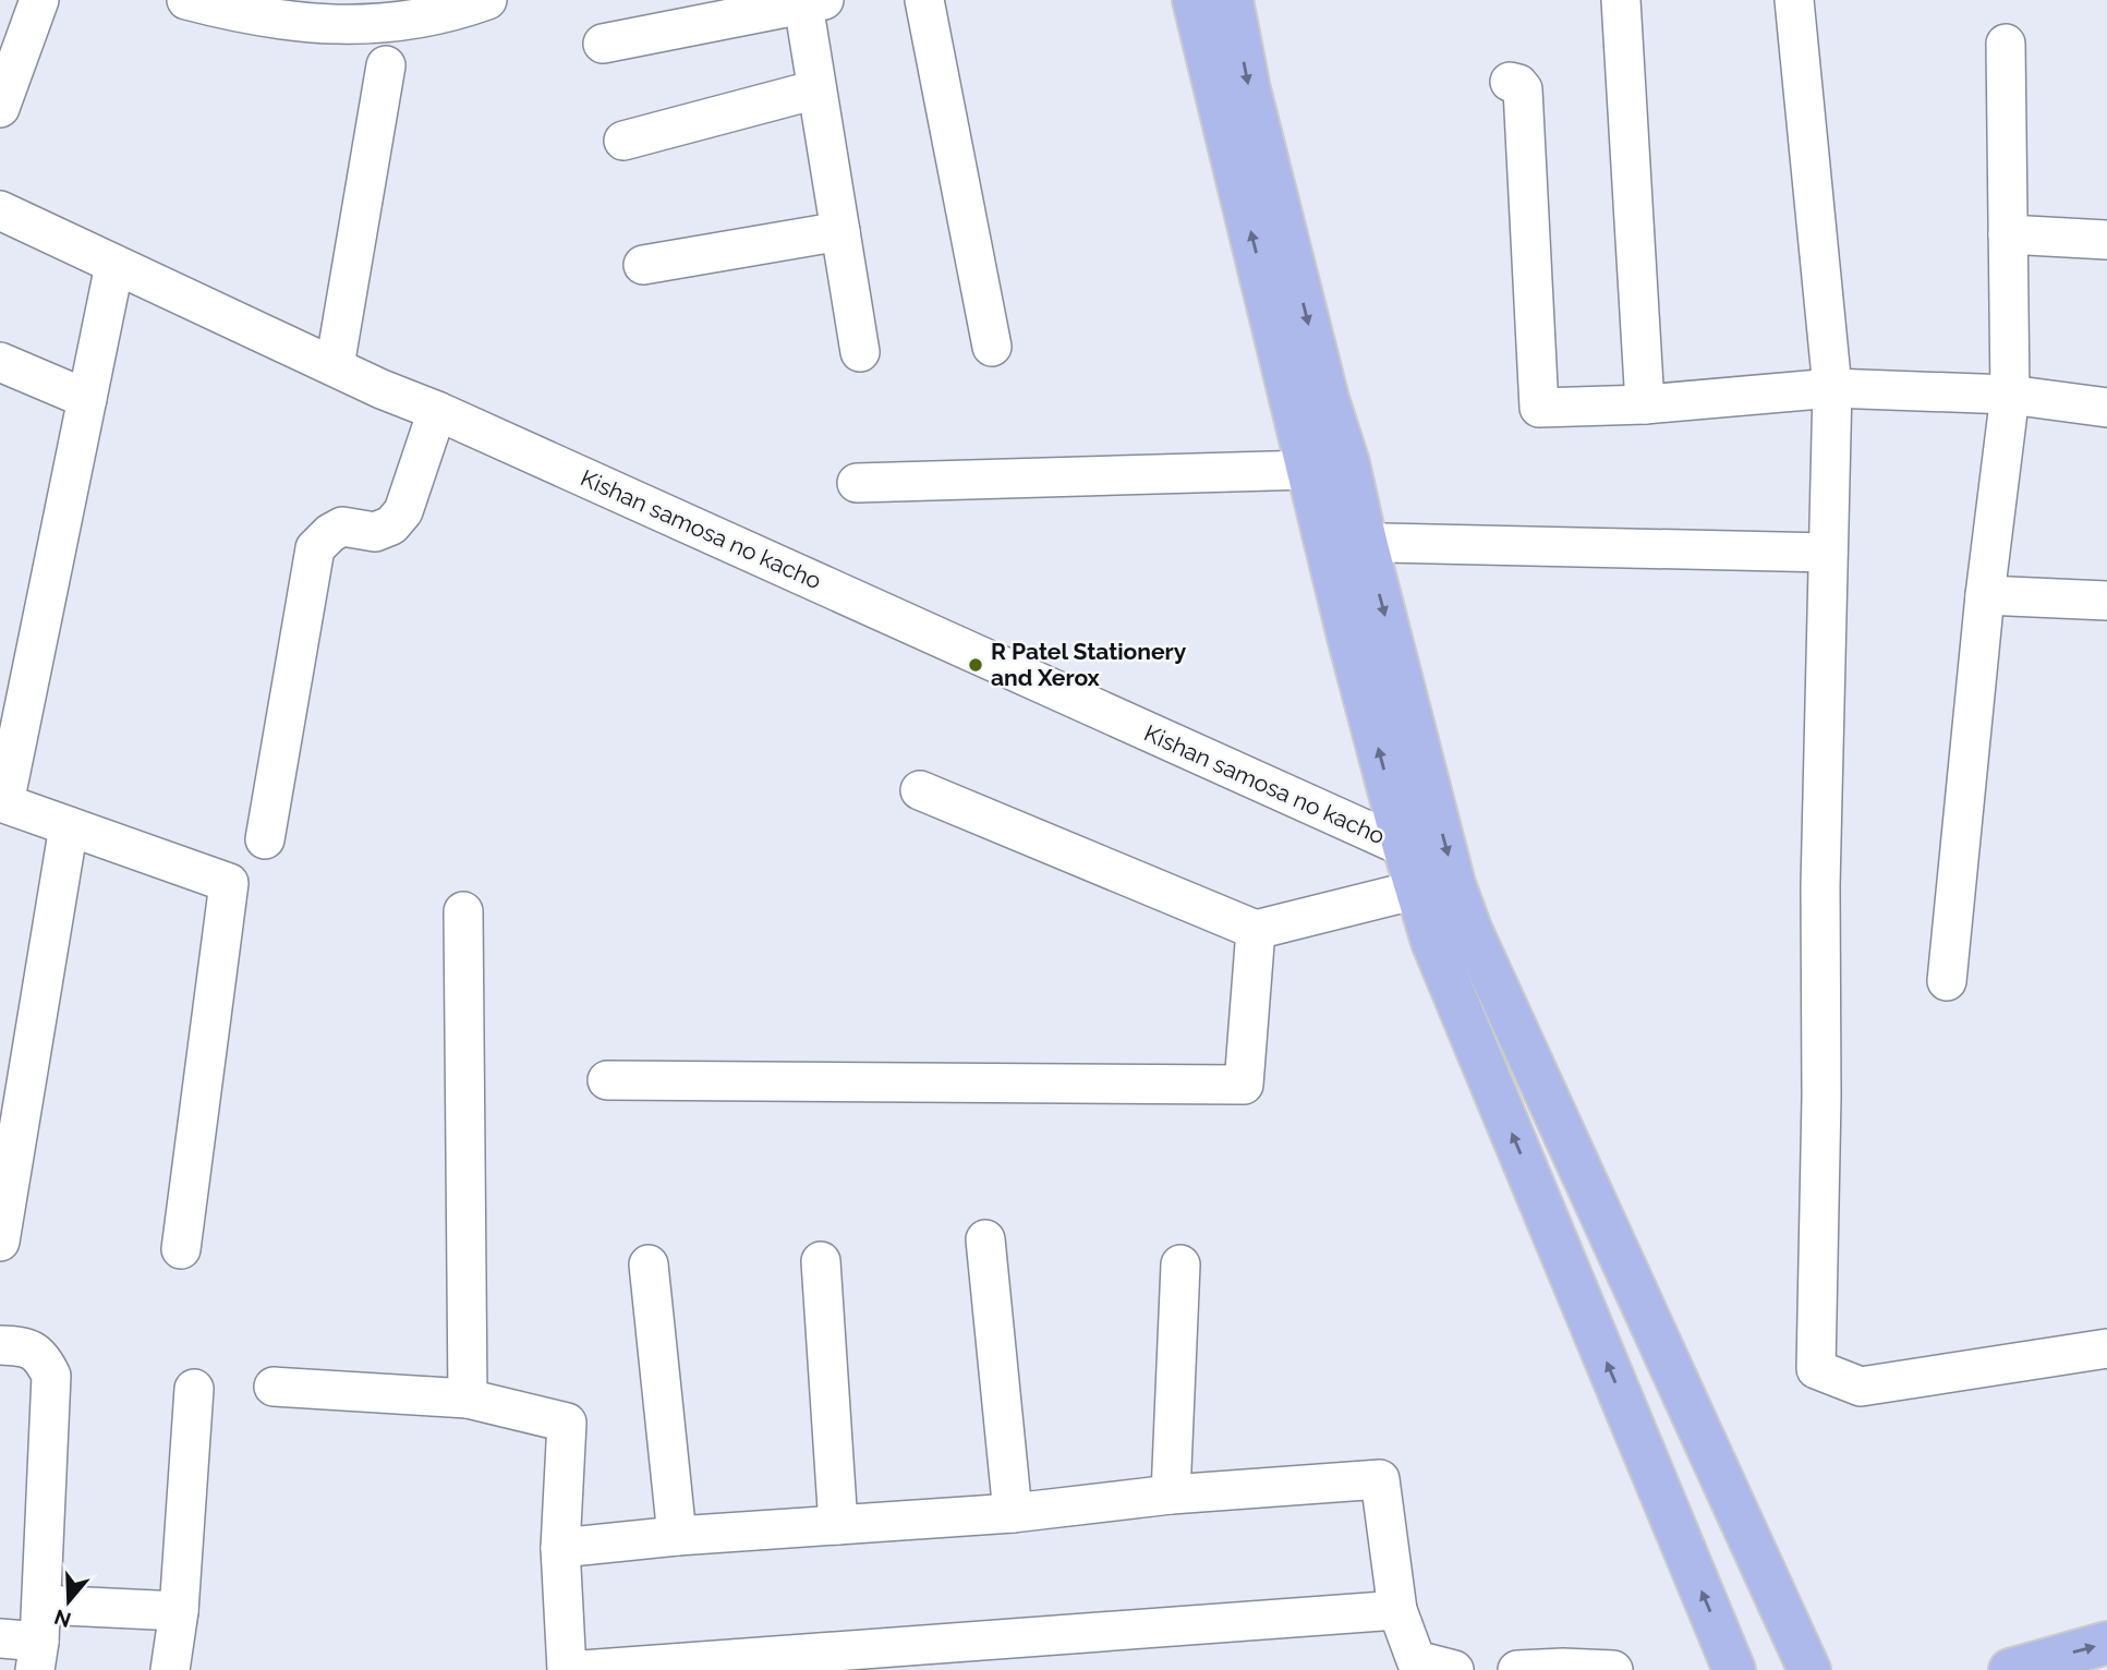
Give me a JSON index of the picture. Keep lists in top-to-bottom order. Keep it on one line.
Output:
{"streets":{"street":["Kishan samosa no kacho"]},"places":["R Patel Stationery and Xerox"],"north":"bottom"}
